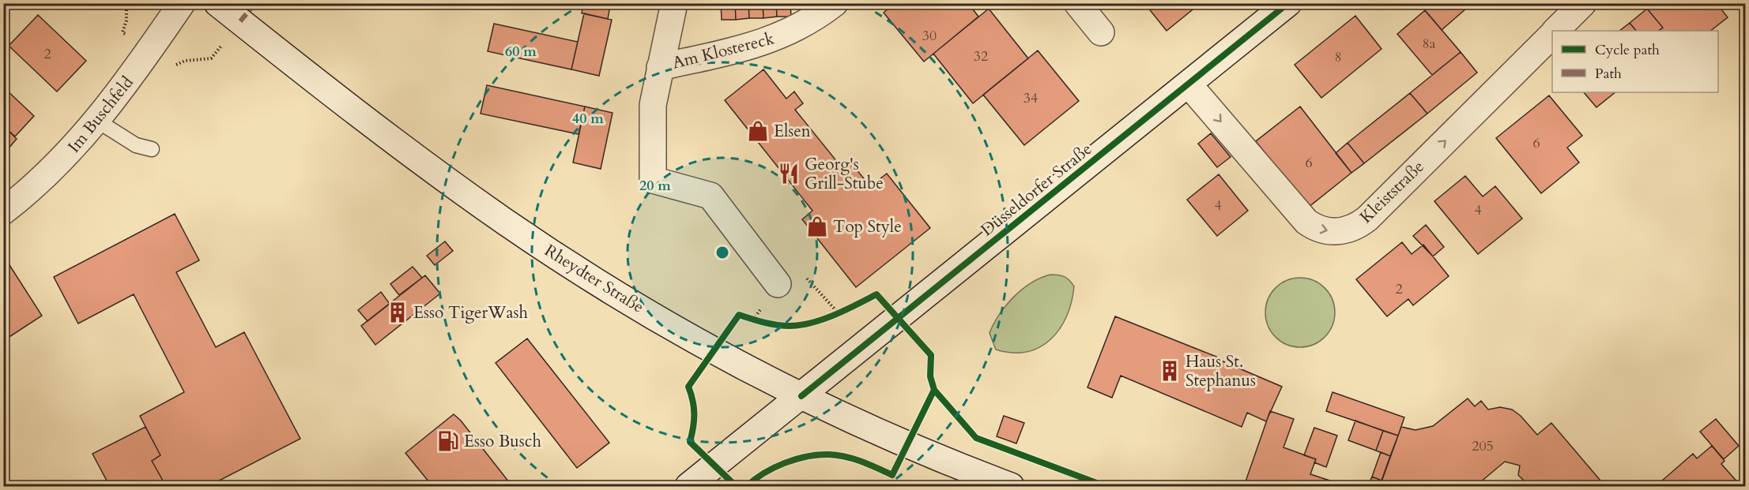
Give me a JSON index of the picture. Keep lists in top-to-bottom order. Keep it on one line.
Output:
{"streets":{"street":["Am Klostereck","Im Buschfeld","Düsseldorfer Straße","Kleiststraße","Rheydter Straße"]},"crossings":[["Düsseldorfer Straße","Kleiststraße"],["Düsseldorfer Straße","Rheydter Straße"]],"places":{"shop":["Elsen","Top Style"],"restaurant":["Georg's Grill-Stube"],"building":["Esso TigerWash","Haus St. Stephanus"],"fuel station":["Esso Busch"]},"house_numbers":["30","8a","2","32","8","34","6","6","4","4","2","205"],"legend":["Cycle path","Path"],"rings":["60 m","40 m","20 m"]}
